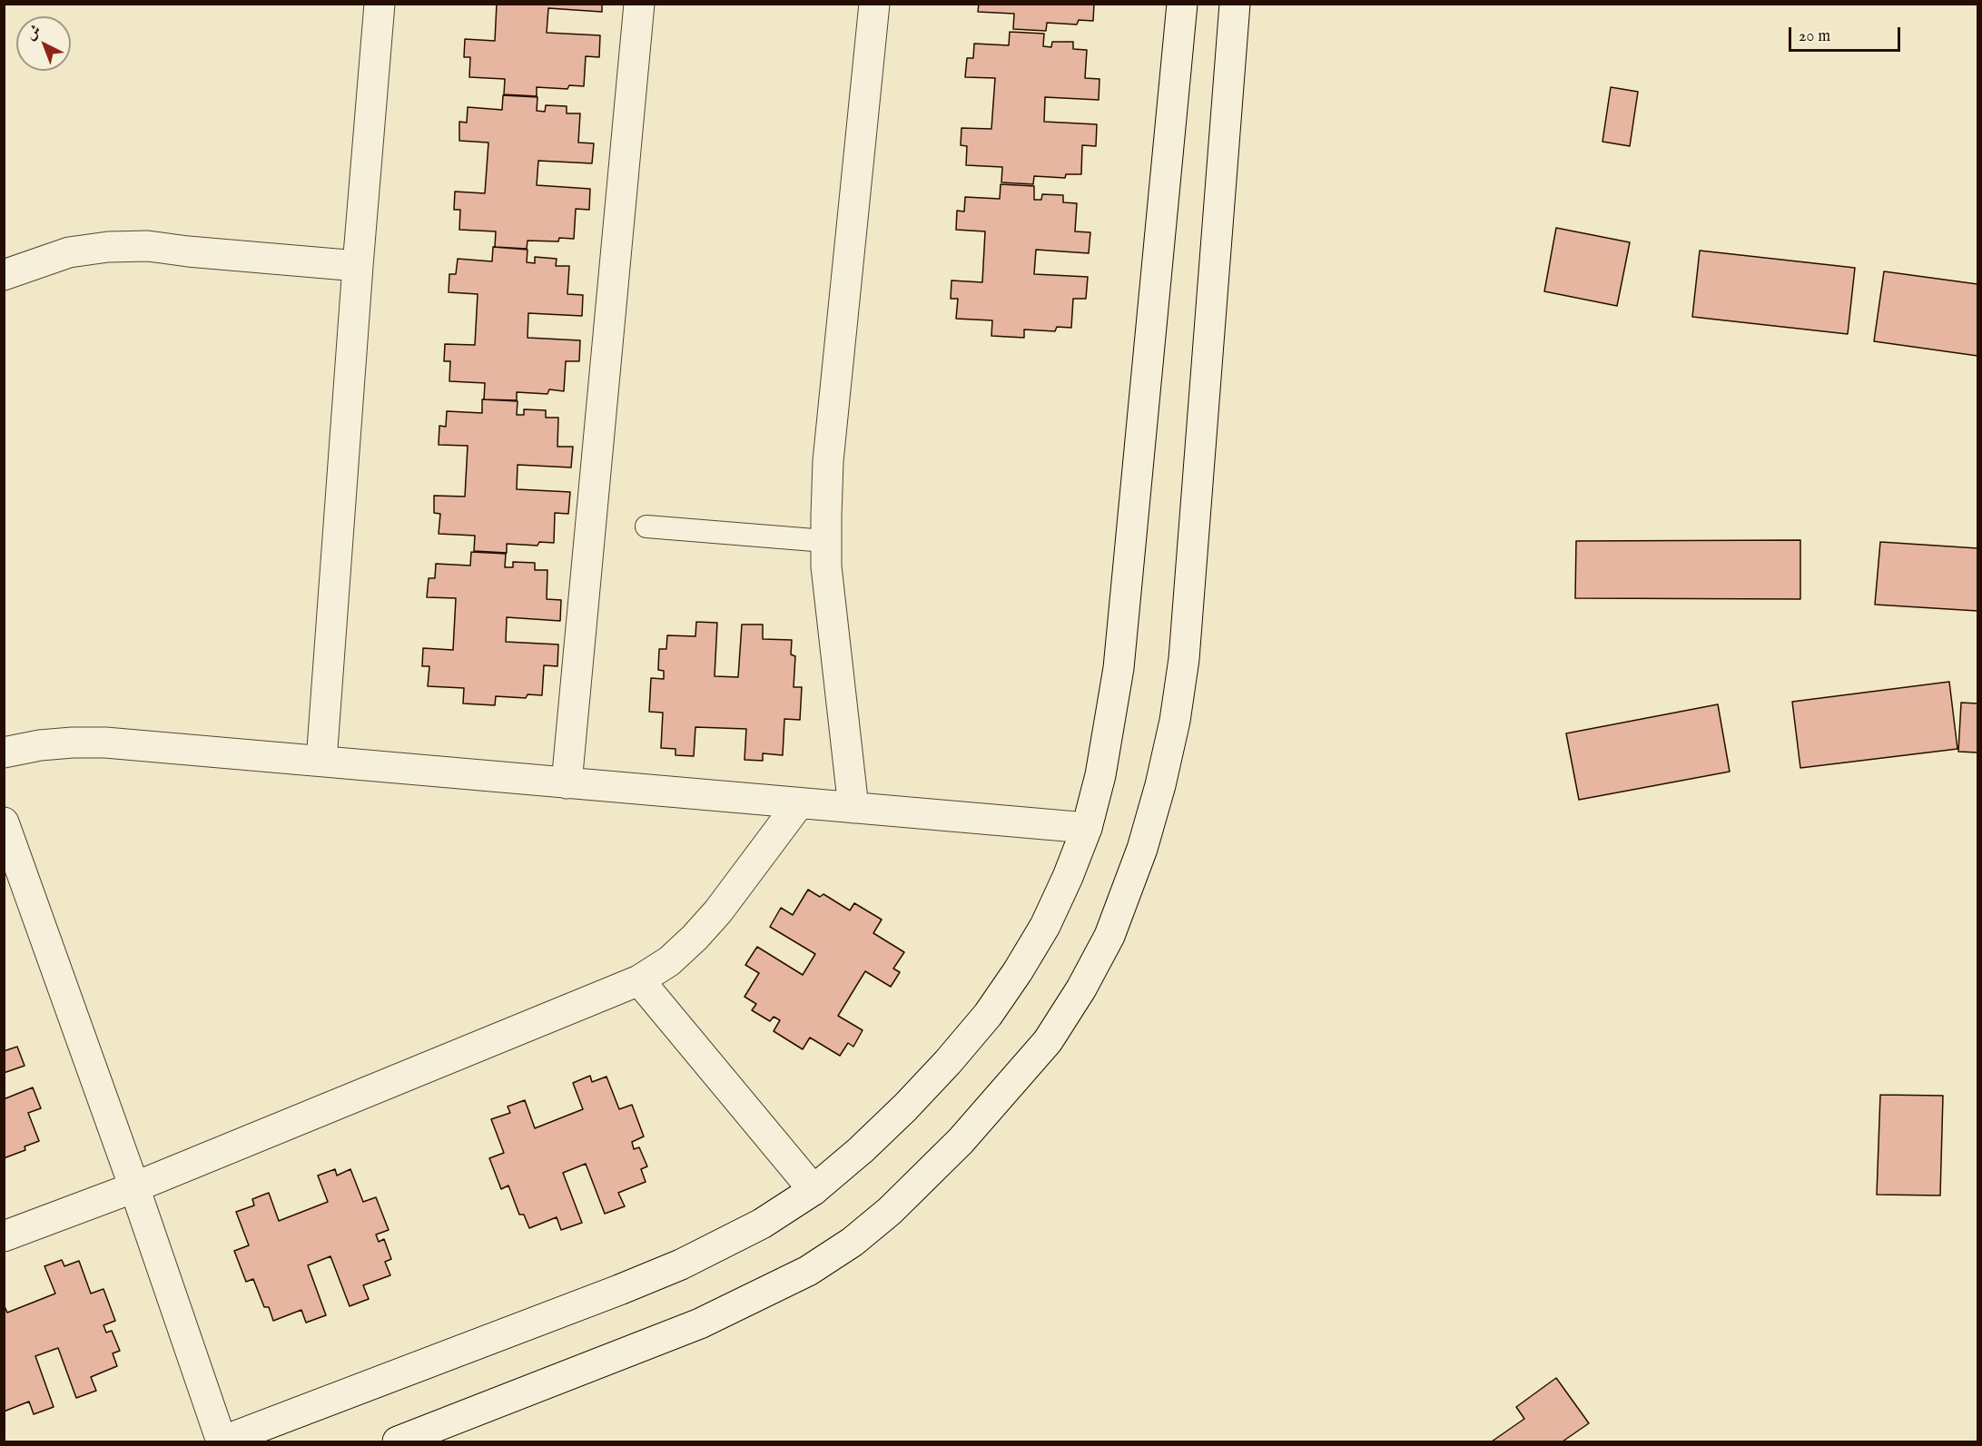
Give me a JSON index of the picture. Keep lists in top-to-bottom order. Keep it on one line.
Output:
{"scale_bar":"20 m","north":"top left"}
